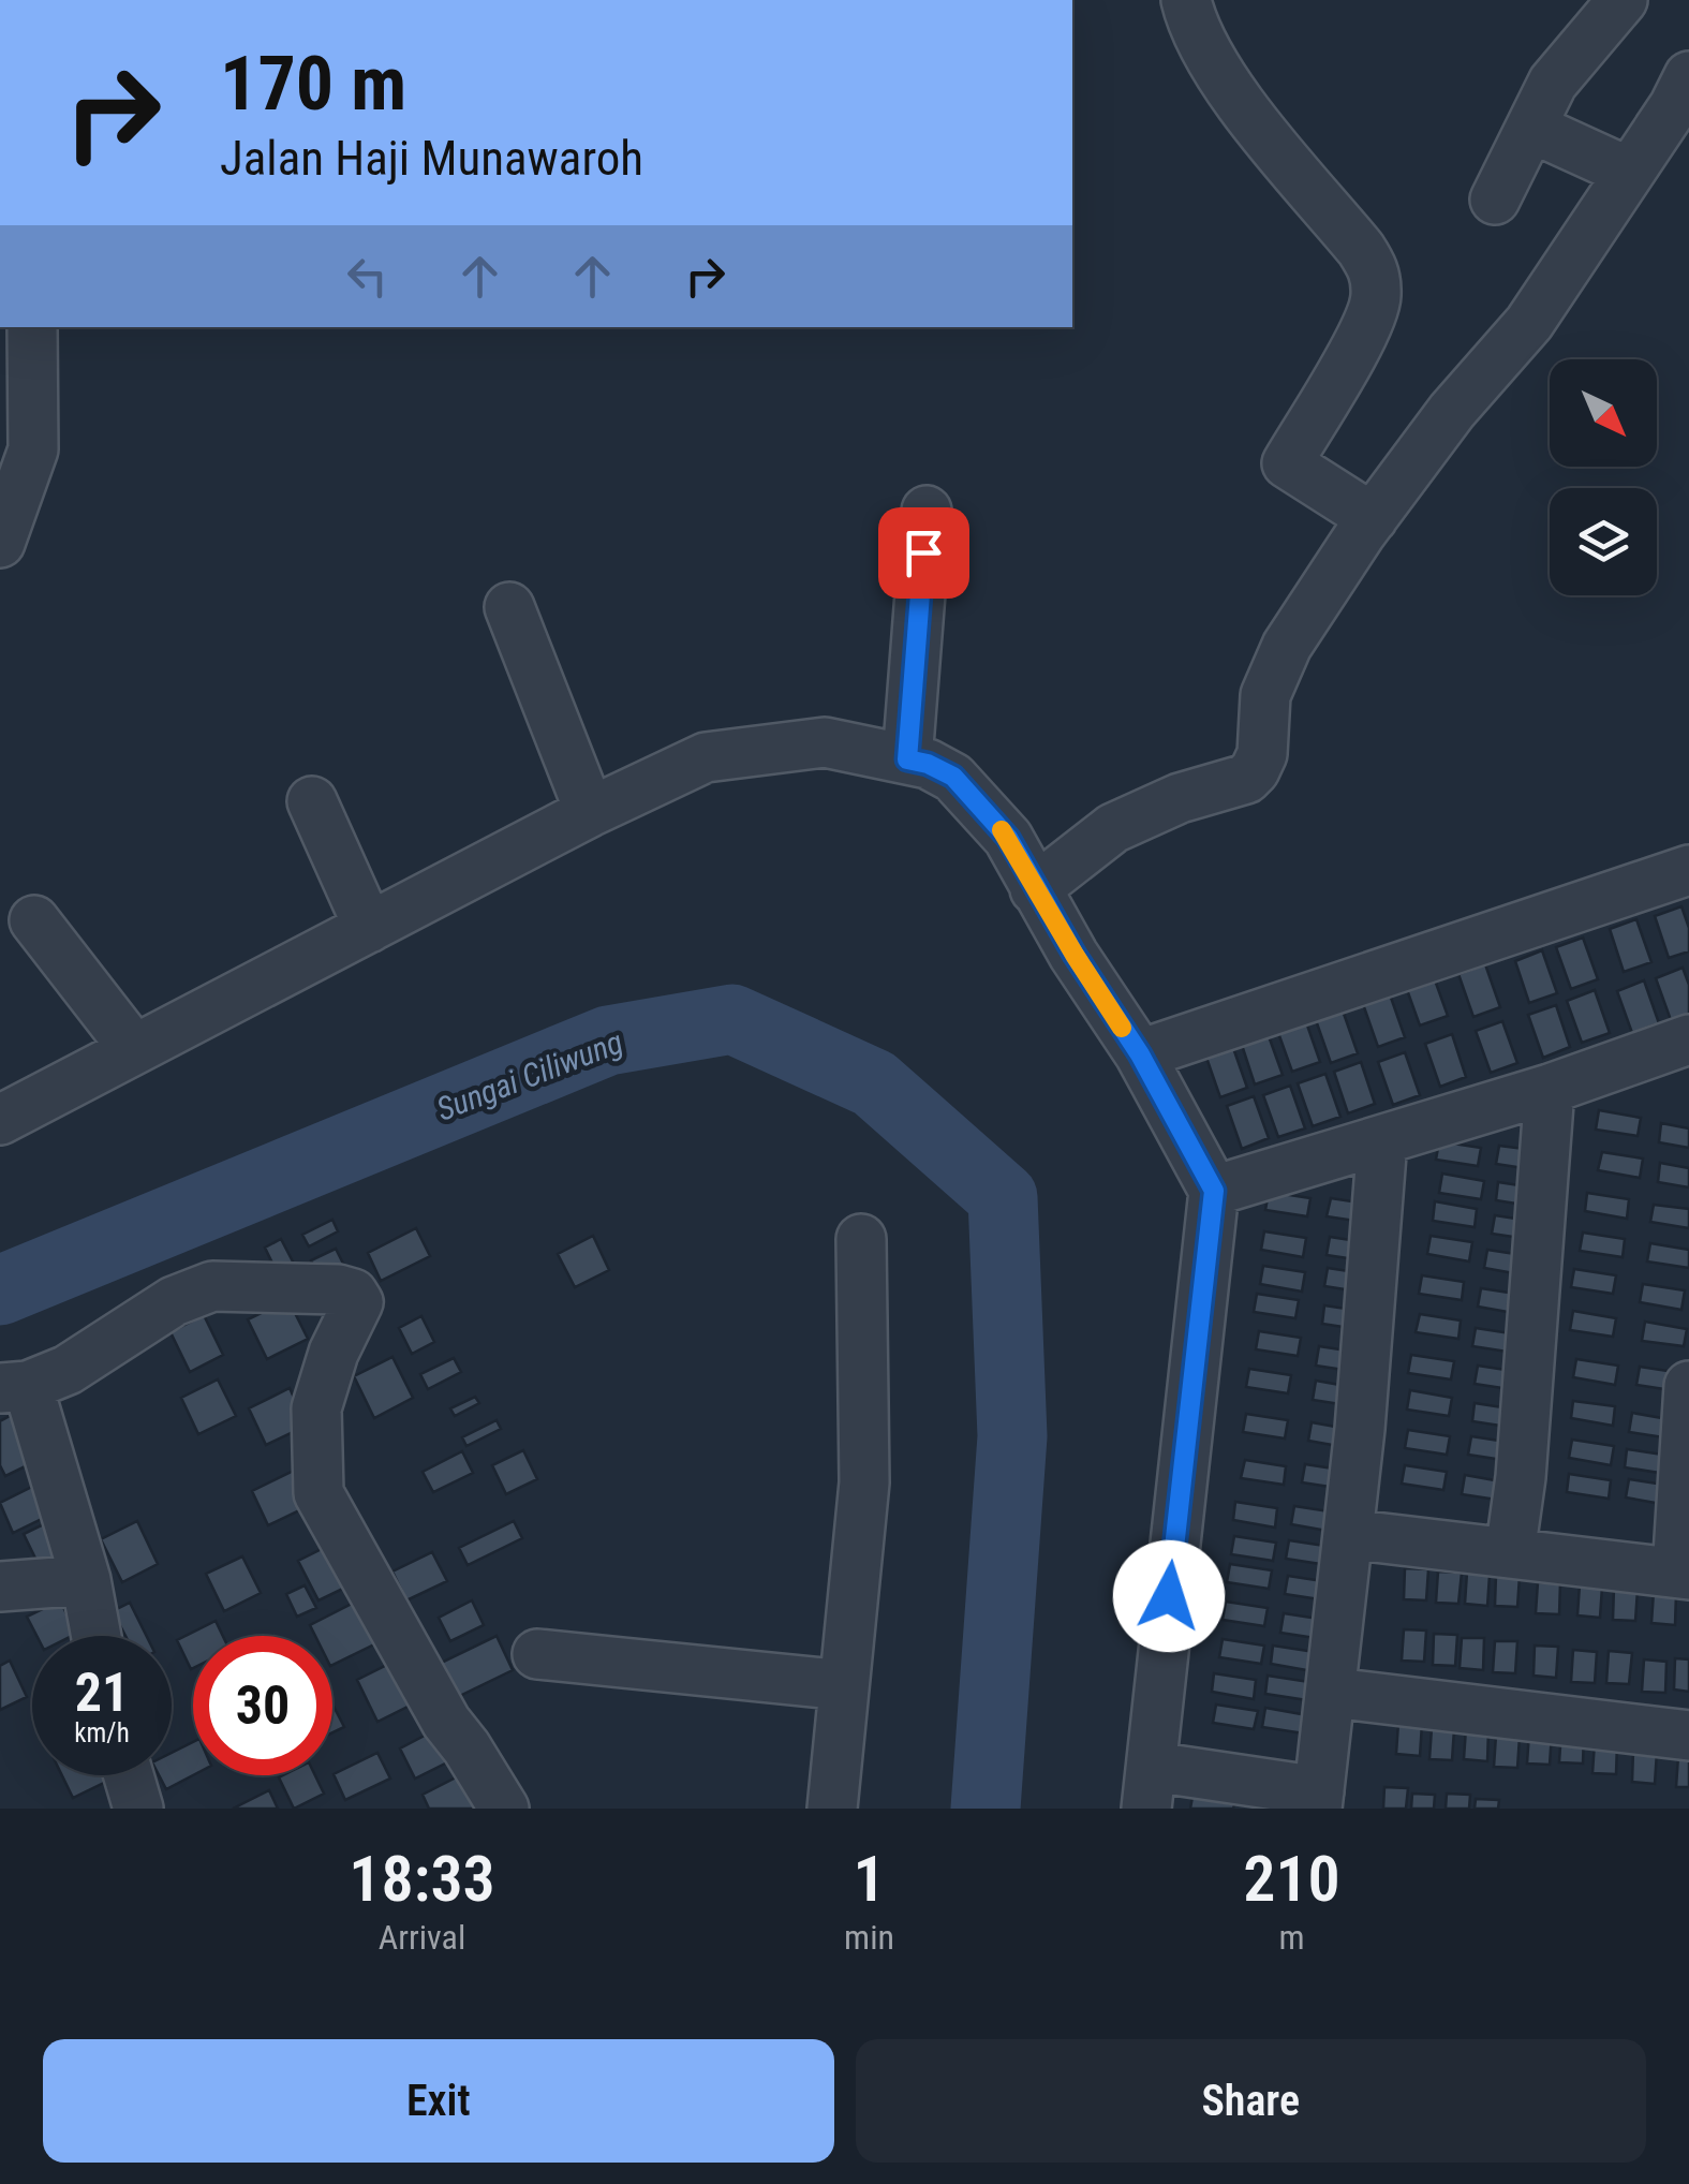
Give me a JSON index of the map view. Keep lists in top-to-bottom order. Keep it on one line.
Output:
{"water":["Sungai Ciliwung"],"north":"bottom right","page":{"turn":["170 m","Jalan Haji Munawaroh"],"speed":"21 km/h","limit":"30","eta":["18:33","Arrival","1","min","210","m"],"buttons":["Exit","Share"]}}
